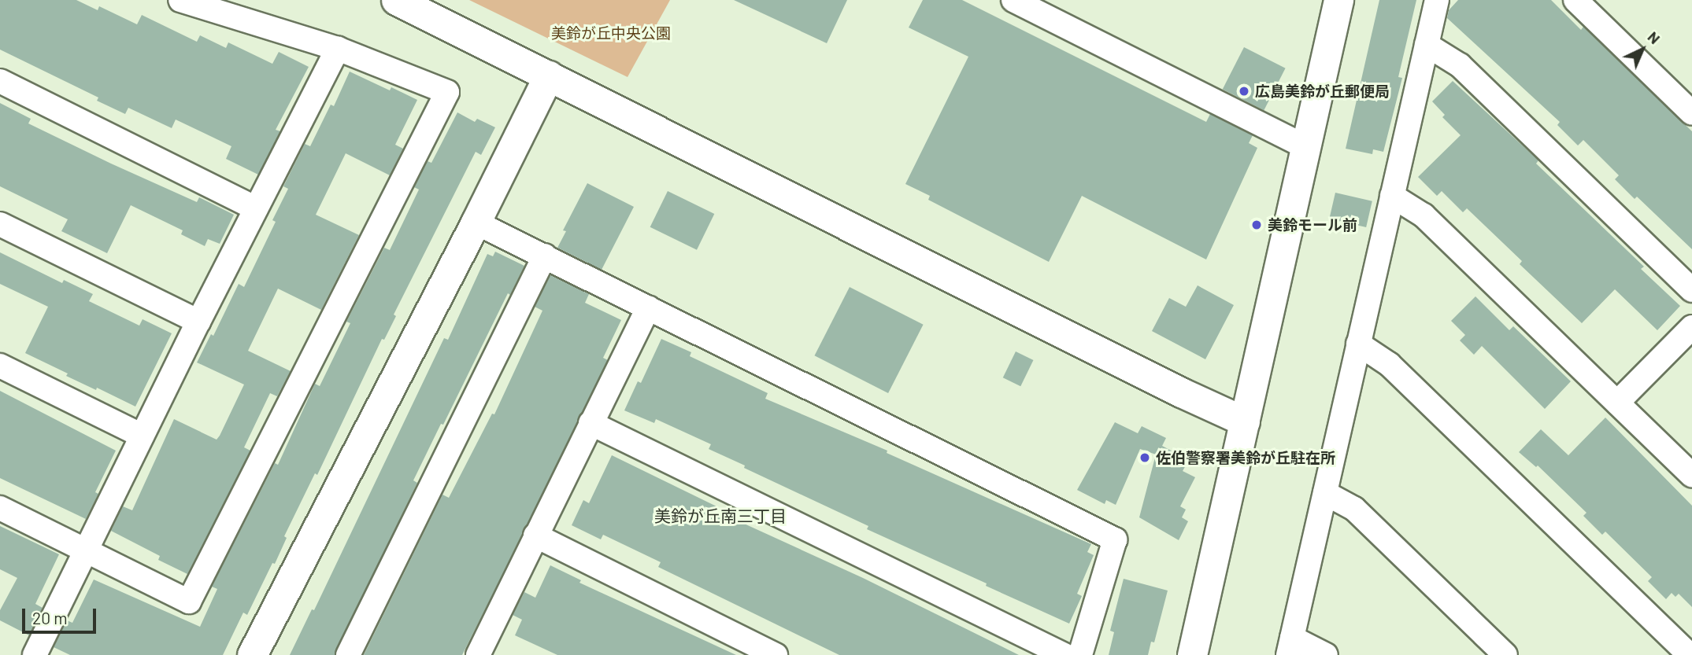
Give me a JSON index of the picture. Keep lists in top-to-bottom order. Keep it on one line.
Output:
{"districts":["美鈴が丘南三丁目"],"parks":["美鈴が丘中央公園"],"places":["広島美鈴が丘郵便局","美鈴モール前","佐伯警察署美鈴が丘駐在所"],"scale_bar":"20 m","north":"top right"}
